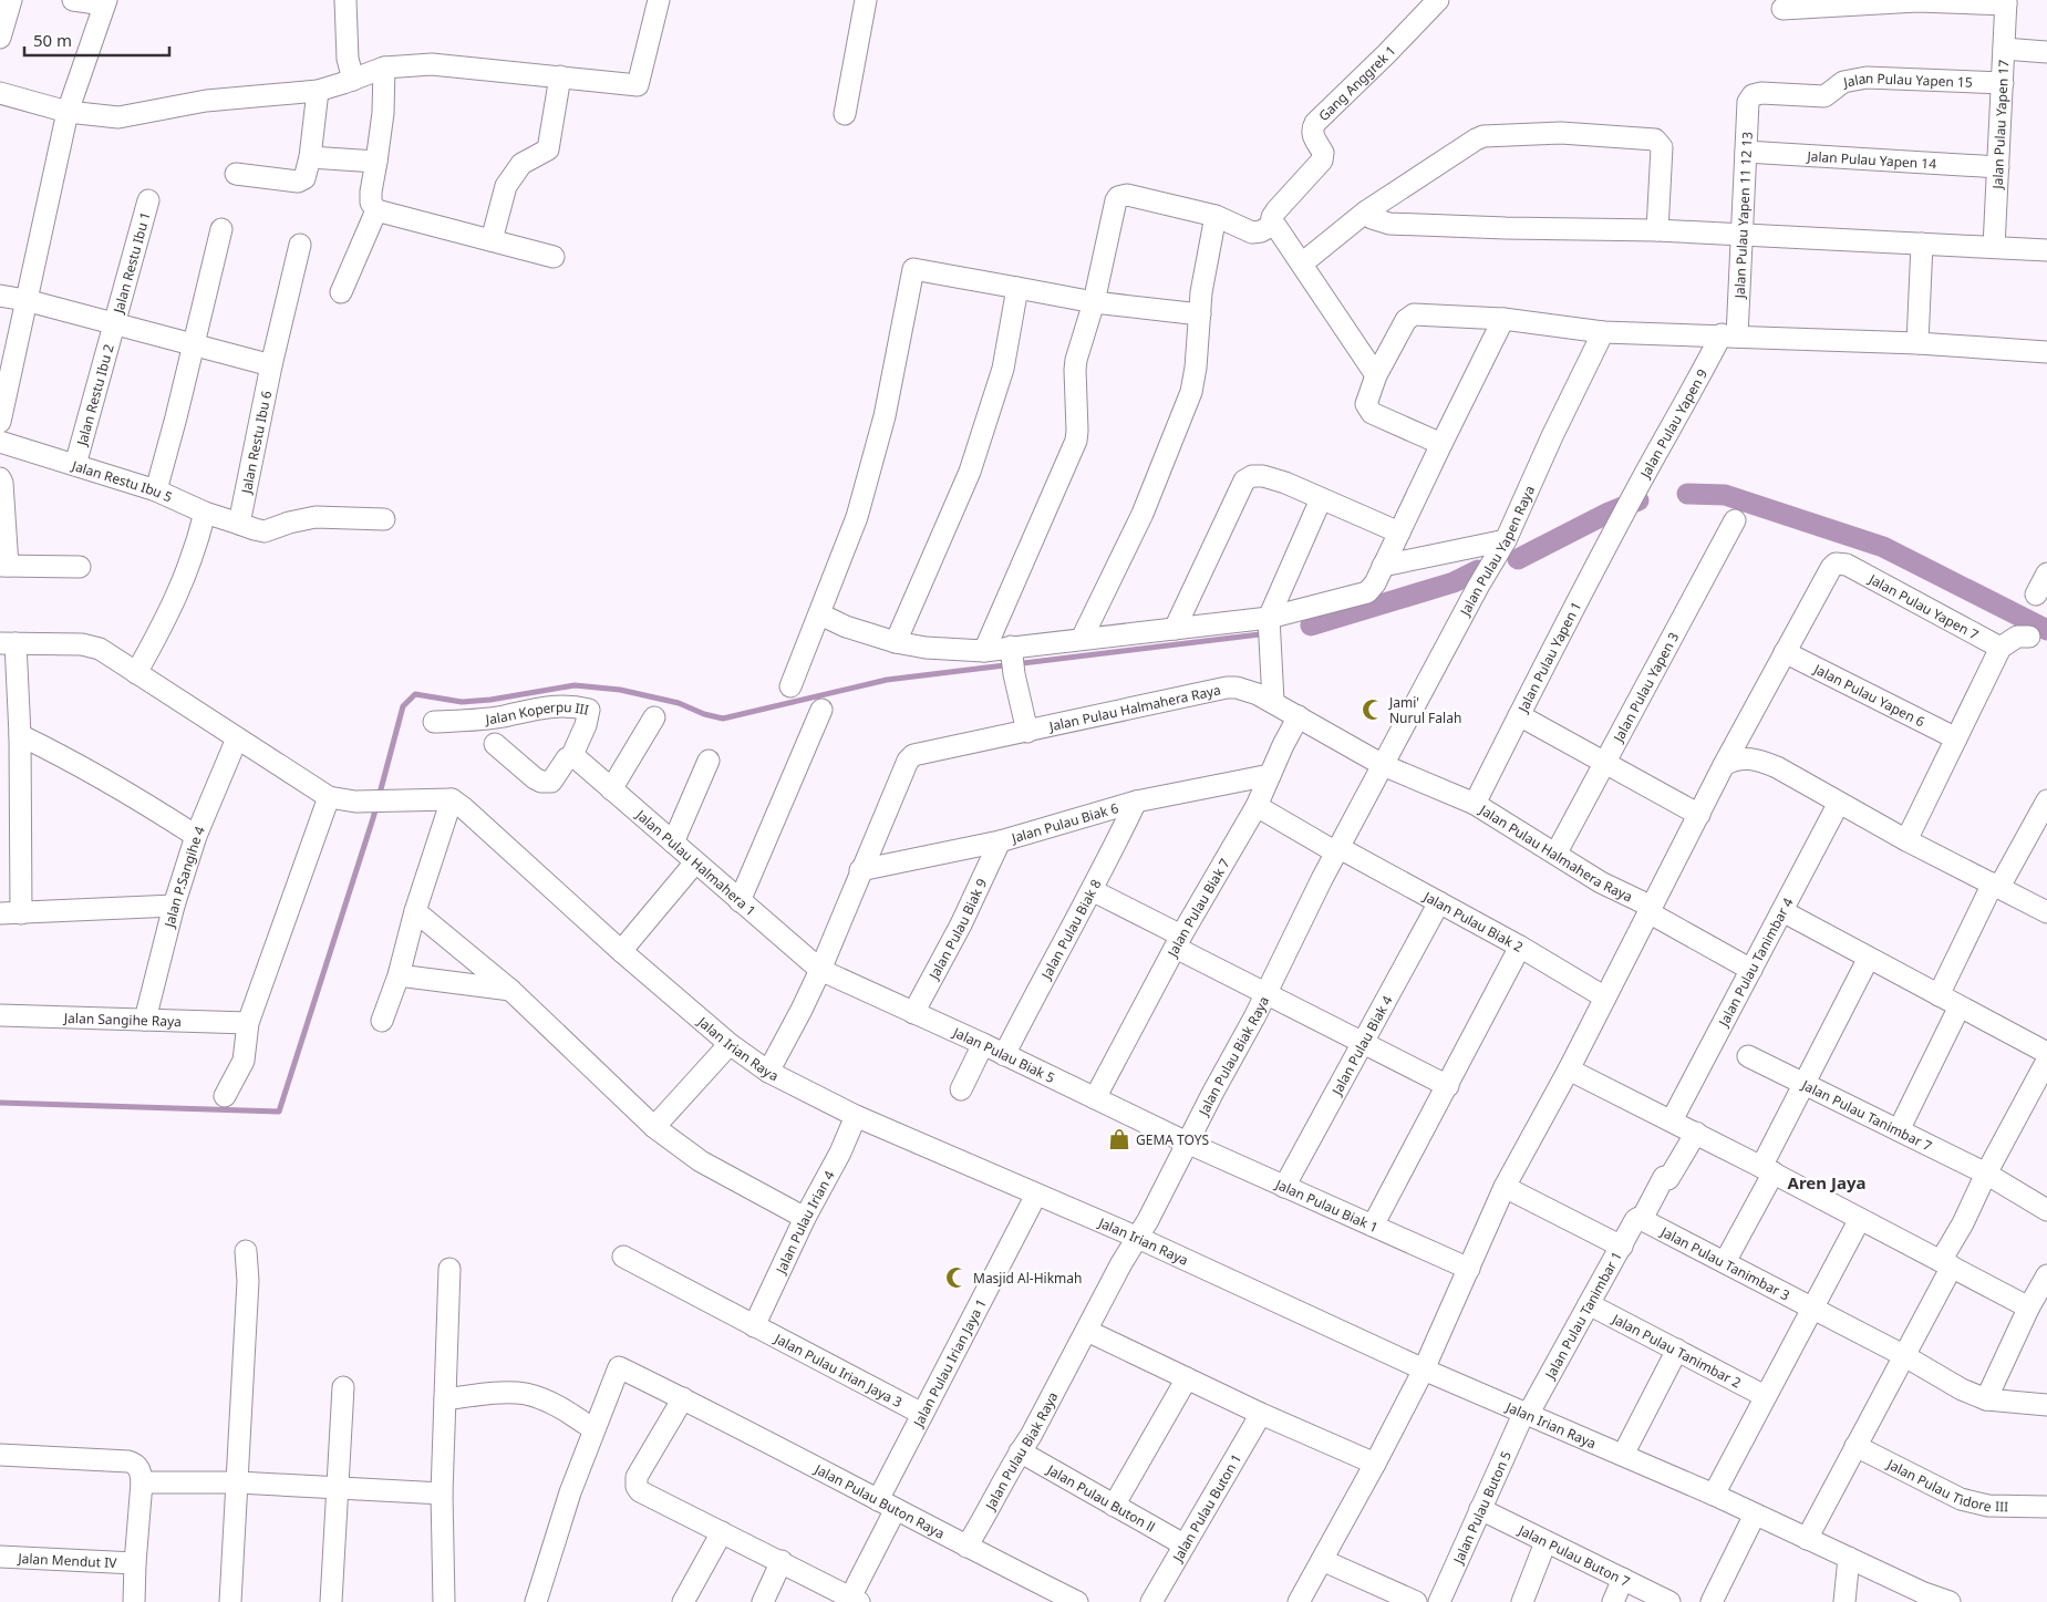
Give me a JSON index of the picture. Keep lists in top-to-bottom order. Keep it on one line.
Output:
{"streets":{"street":["Gang Anggrek 1","Jalan Pulau Yapen 15","Jalan Pulau Yapen 17","Jalan Pulau Yapen 14","Jalan Pulau Yapen 11 12 13","Jalan Restu Ibu 1","Jalan Restu Ibu 2","Jalan Pulau Yapen 9","Jalan Restu Ibu 6","Jalan Restu Ibu 5","Jalan Pulau Yapen Raya","Jalan Pulau Yapen 7","Jalan Pulau Yapen 1","Jalan Pulau Yapen 3","Jalan Pulau Yapen 6","Jalan Pulau Halmahera Raya","Jalan Koperpu III","Jalan Pulau Biak 6","Jalan Pulau Halmahera 1","Jalan P.Sangihe 4","Jalan Pulau Biak 7","Jalan Pulau Biak 2","Jalan Pulau Biak 9","Jalan Pulau Biak 8","Jalan Pulau Tanimbar 4","Jalan Sangihe Raya","Jalan Pulau Biak 4","Jalan Irian Raya","Jalan Pulau Biak 5","Jalan Pulau Biak Raya","Jalan Pulau Tanimbar 7","Jalan Pulau Biak 1","Jalan Pulau Irian 4","Jalan Pulau Tanimbar 3","Jalan Pulau Tanimbar 1","Jalan Pulau Tanimbar 2","Jalan Pulau Irian Jaya 1","Jalan Pulau Irian Jaya 3","Jalan Pulau Tidore III","Jalan Pulau Buton ll","Jalan Pulau Buton Raya","Jalan Pulau Buton 5","Jalan Pulau Buton 1","Jalan Pulau Buton 7","Jalan Mendut IV"]},"crossings":[["Jalan Pulau Yapen 15","Jalan Pulau Yapen 17"],["Jalan Pulau Yapen 15","Jalan Pulau Yapen 11 12 13"],["Jalan Pulau Yapen 17","Jalan Pulau Yapen 14"],["Jalan Pulau Yapen 14","Jalan Pulau Yapen 11 12 13"],["Jalan Pulau Yapen 11 12 13","Jalan Pulau Yapen 9"],["Jalan Restu Ibu 1","Jalan Restu Ibu 2"],["Jalan Restu Ibu 2","Jalan Restu Ibu 5"],["Jalan Pulau Yapen 9","Jalan Pulau Yapen 1"],["Jalan Restu Ibu 6","Jalan Restu Ibu 5"],["Jalan Pulau Yapen Raya","Jalan Pulau Halmahera Raya"],["Jalan Pulau Yapen Raya","Jalan Pulau Biak Raya"],["Jalan Pulau Yapen 7","Jalan Pulau Yapen 6"],["Jalan Pulau Yapen 1","Jalan Pulau Halmahera Raya"],["Jalan Pulau Yapen 3","Jalan Pulau Halmahera Raya"],["Jalan Pulau Halmahera Raya","Jalan Pulau Biak 6"],["Jalan Pulau Halmahera Raya","Jalan Pulau Halmahera 1"],["Jalan Pulau Halmahera Raya","Jalan Pulau Biak 7"],["Jalan Pulau Halmahera Raya","Jalan Pulau Tanimbar 4"],["Jalan Pulau Halmahera Raya","Jalan Irian Raya"],["Jalan Pulau Halmahera Raya","Jalan Pulau Biak 5"],["Jalan Pulau Halmahera Raya","Jalan Pulau Biak Raya"],["Jalan Koperpu III","Jalan Pulau Halmahera 1"],["Jalan Pulau Biak 6","Jalan Pulau Biak 7"],["Jalan Pulau Biak 6","Jalan Pulau Biak 9"],["Jalan Pulau Biak 6","Jalan Pulau Biak 8"],["Jalan Pulau Halmahera 1","Jalan Pulau Biak 5"],["Jalan P.Sangihe 4","Jalan Sangihe Raya"],["Jalan Pulau Biak 7","Jalan Pulau Biak 5"],["Jalan Pulau Biak 2","Jalan Pulau Biak 4"],["Jalan Pulau Biak 2","Jalan Pulau Biak Raya"],["Jalan Pulau Biak 9","Jalan Pulau Biak 5"],["Jalan Pulau Biak 8","Jalan Pulau Biak 5"],["Jalan Pulau Biak 4","Jalan Pulau Biak 1"],["Jalan Irian Raya","Jalan Pulau Biak Raya"],["Jalan Irian Raya","Jalan Pulau Irian 4"],["Jalan Irian Raya","Jalan Pulau Tanimbar 1"],["Jalan Irian Raya","Jalan Pulau Irian Jaya 1"],["Jalan Irian Raya","Jalan Pulau Buton 5"],["Jalan Pulau Biak 5","Jalan Pulau Biak Raya"],["Jalan Pulau Biak 5","Jalan Pulau Biak 1"],["Jalan Pulau Biak Raya","Jalan Pulau Biak 1"],["Jalan Pulau Biak Raya","Jalan Pulau Buton ll"],["Jalan Pulau Biak Raya","Jalan Pulau Buton Raya"],["Jalan Pulau Irian 4","Jalan Pulau Irian Jaya 3"],["Jalan Pulau Tanimbar 3","Jalan Pulau Tanimbar 1"],["Jalan Pulau Tanimbar 1","Jalan Pulau Tanimbar 2"],["Jalan Pulau Tanimbar 1","Jalan Pulau Buton 5"],["Jalan Pulau Irian Jaya 1","Jalan Pulau Irian Jaya 3"],["Jalan Pulau Irian Jaya 1","Jalan Pulau Buton Raya"],["Jalan Pulau Buton ll","Jalan Pulau Buton 1"],["Jalan Pulau Buton 5","Jalan Pulau Buton 7"]],"districts":["Aren Jaya"],"places":{"mosque":["Jami' Nurul Falah","Masjid Al-Hikmah"],"shop":["GEMA TOYS"]},"scale_bar":"50 m"}
